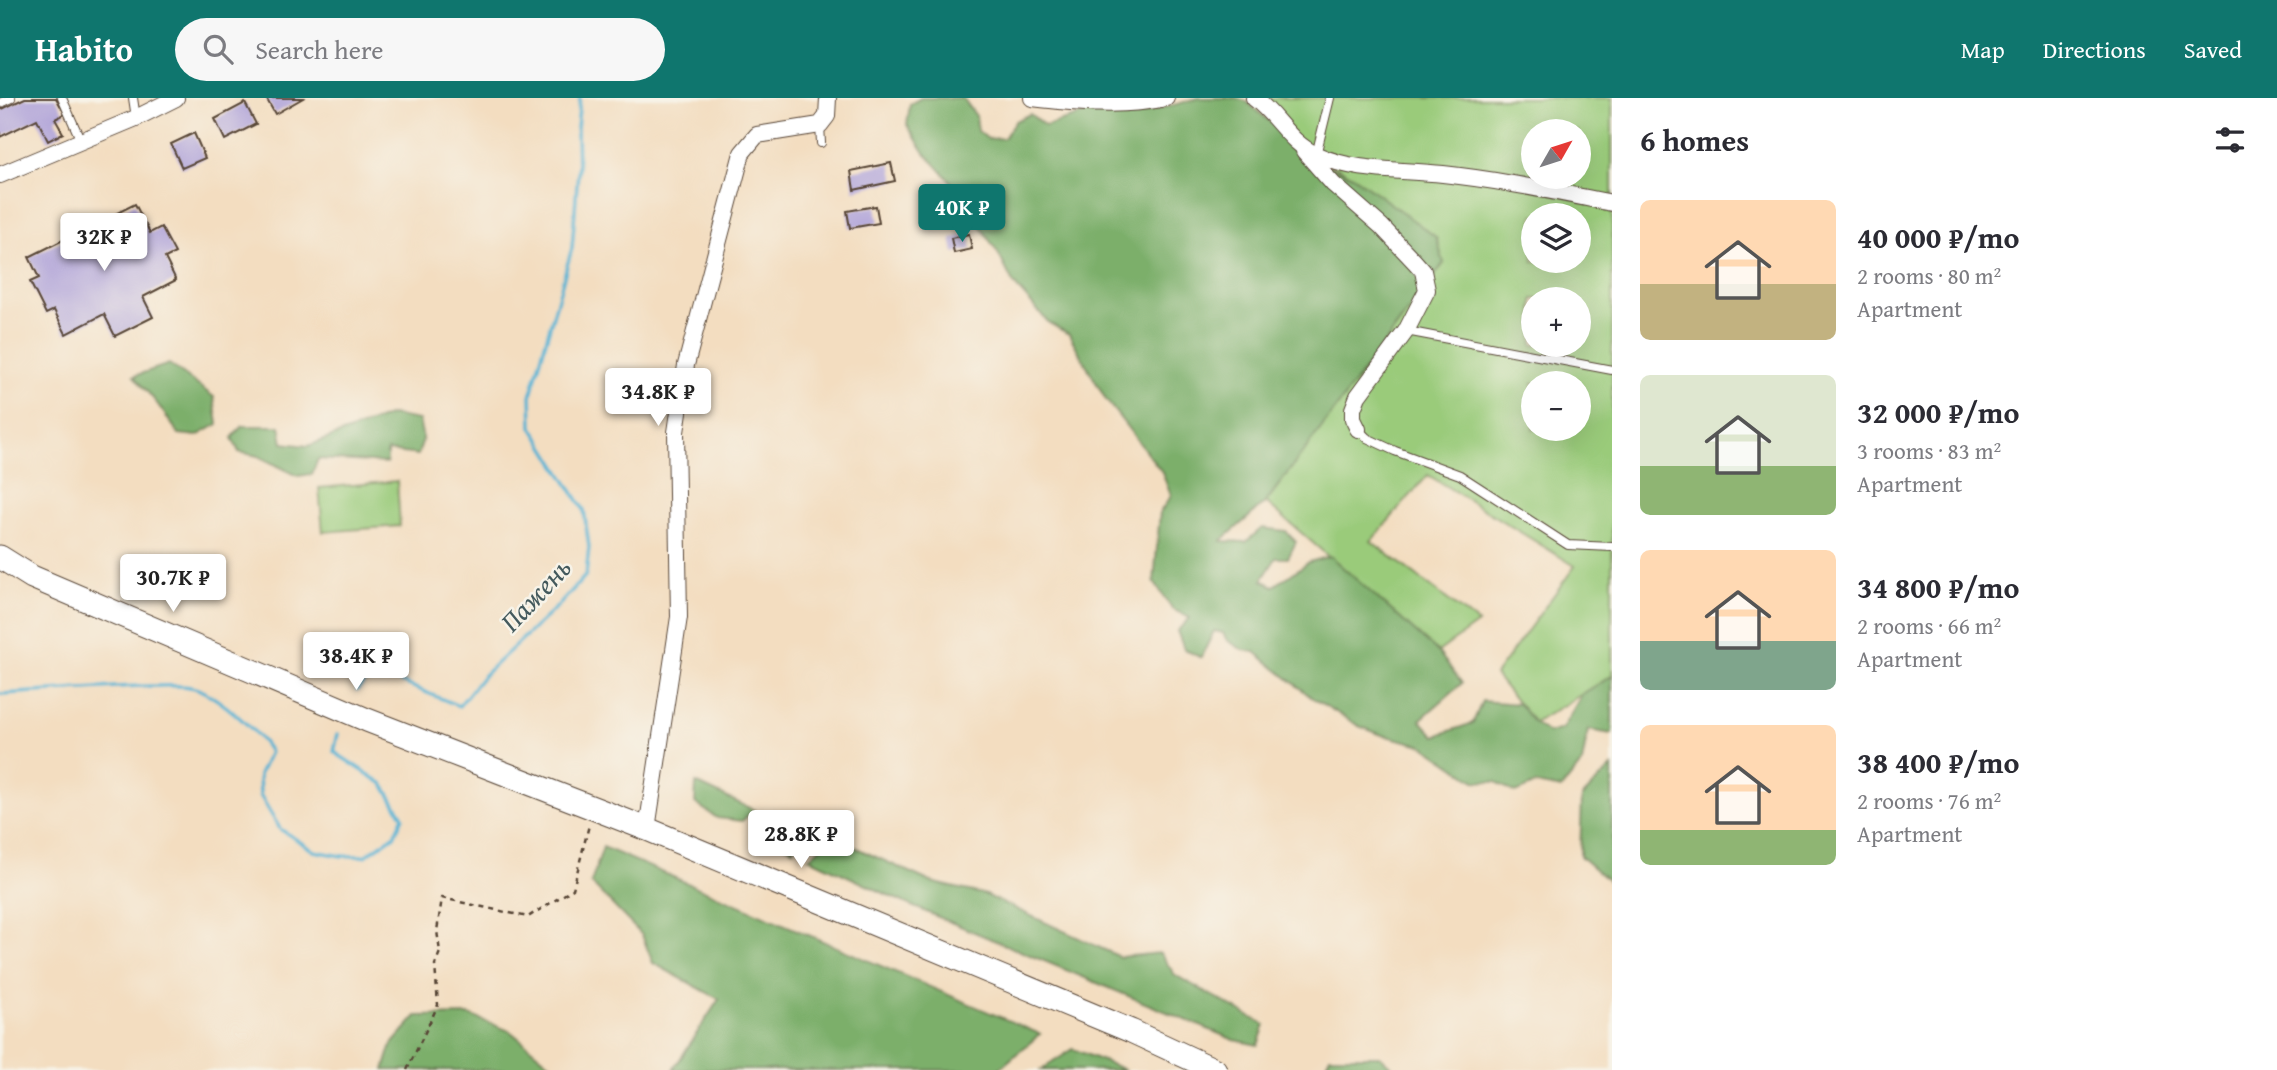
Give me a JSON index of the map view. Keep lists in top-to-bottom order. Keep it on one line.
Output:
{"water":["Пажень"],"north":"top right","page":{"header":"Habito","search":"Search here","nav":["Map","Directions","Saved"],"heading":"6 homes","map_buttons":["+","−"],"list":[{"name":"40 000 ₽/mo","note":"2 rooms · 80 m² · Apartment"},{"name":"32 000 ₽/mo","note":"3 rooms · 83 m² · Apartment"},{"name":"34 800 ₽/mo","note":"2 rooms · 66 m² · Apartment"},{"name":"38 400 ₽/mo","note":"2 rooms · 76 m² · Apartment"}],"price":["40K ₽","32K ₽","34.8K ₽","30.7K ₽","38.4K ₽","28.8K ₽"]}}
